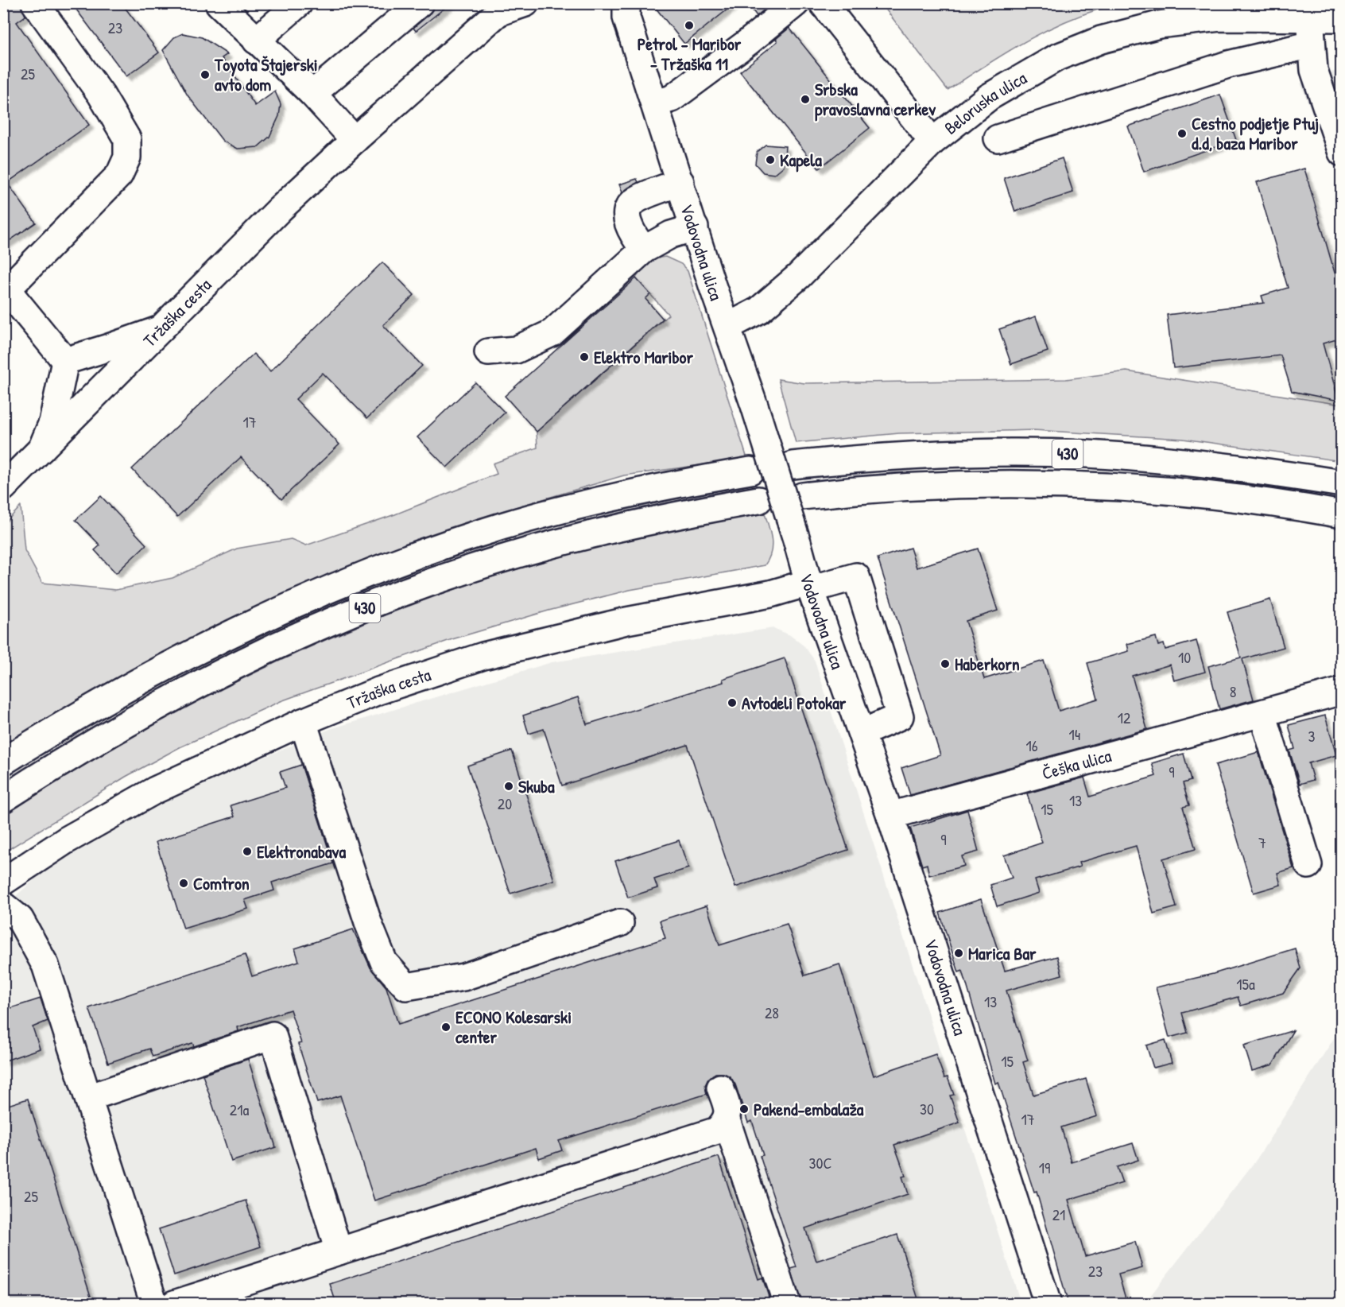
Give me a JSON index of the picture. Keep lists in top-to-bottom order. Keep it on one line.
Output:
{"streets":{"main road":["Beloruska ulica","Vodovodna ulica","Tržaška cesta","430","Češka ulica"]},"crossings":[["Beloruska ulica","Vodovodna ulica"],["Vodovodna ulica","Tržaška cesta"],["Vodovodna ulica","Češka ulica"]],"places":["Petrol - Maribor - Tržaška 11","Toyota Štajerski avto dom","Srbska pravoslavna cerkev","Cestno podjetje Ptuj d.d, baza Maribor","Kapela","Elektro Maribor","Haberkorn","Avtodeli Potokar","Skuba","Elektronabava","Comtron","Marica Bar","ECONO Kolesarski center","Pakend-embalaža"],"house_numbers":["23","25","17","10","8","12","14","3","16","9","13","20","15","9","7","15a","13","28","15","30","21a","17","30C","19","25","21","23"]}
